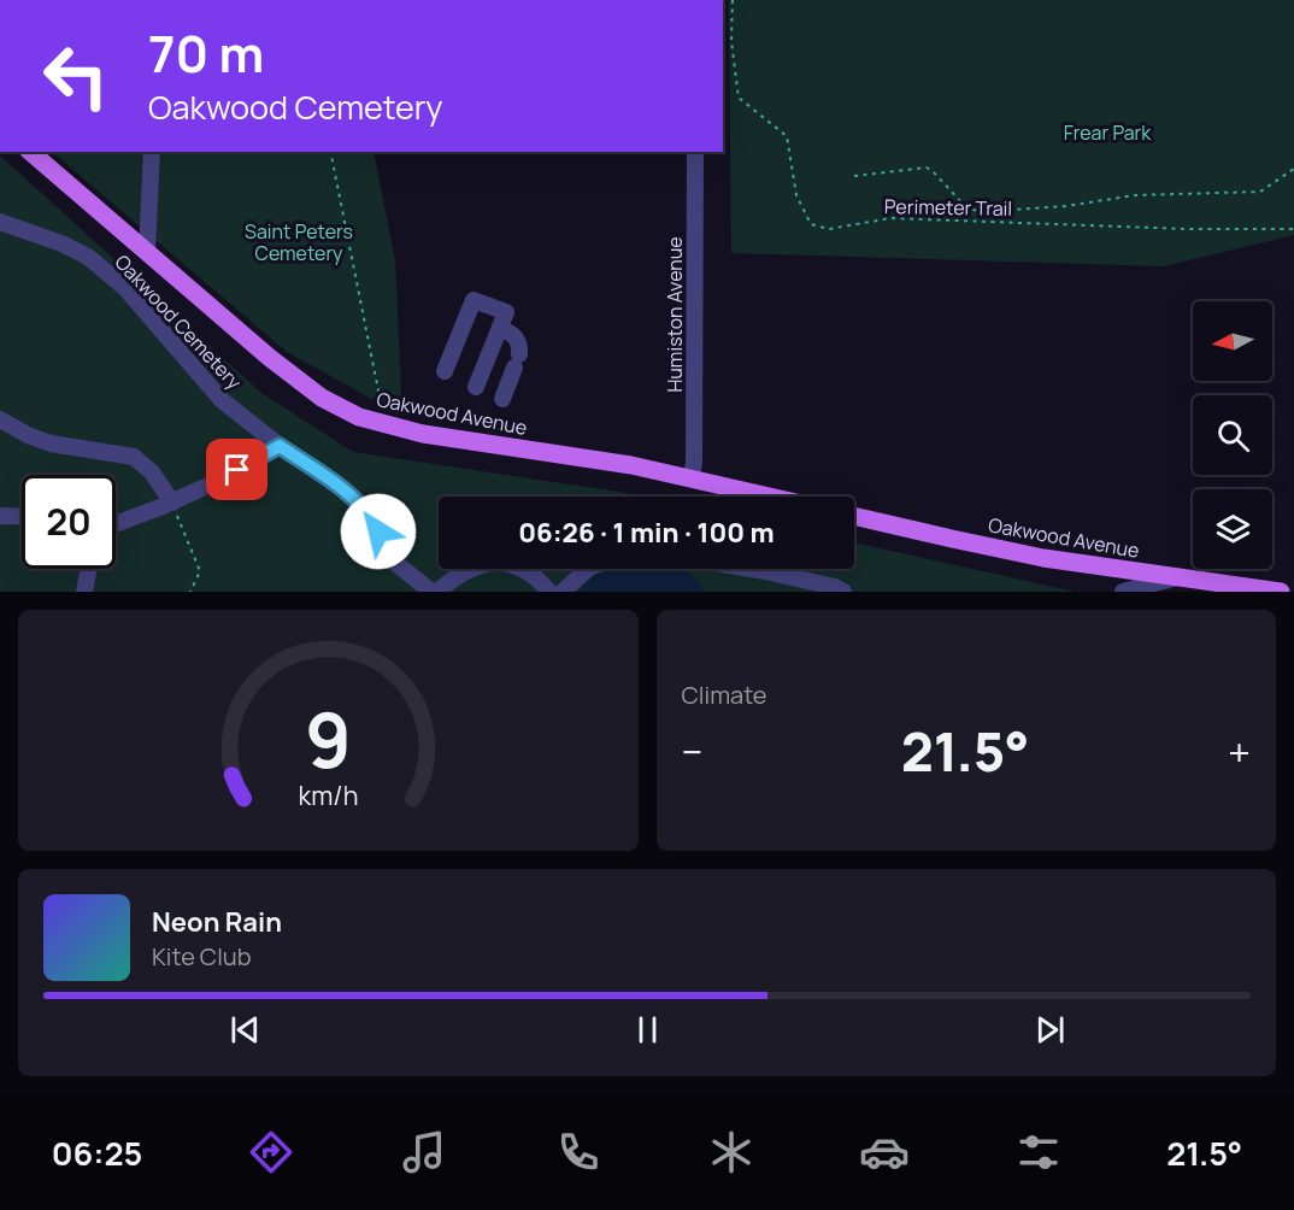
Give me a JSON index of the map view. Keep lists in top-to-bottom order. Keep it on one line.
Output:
{"streets":{"main road":["Oakwood Avenue"],"street":["Humiston Avenue","Oakwood Cemetery"],"path":["Perimeter Trail"]},"crossings":[["Humiston Avenue","Oakwood Avenue"]],"parks":["Frear Park","Saint Peters Cemetery"],"north":"left","page":{"turn":["70 m","Oakwood Cemetery"],"limit":"20","trip":"06:26 · 1 min · 100 m","tile":"Climate","heat":["−","21.5°","+"],"song":["Neon Rain","Kite Club"],"tabs":["06:25","21.5°"],"gauge":["9","km/h"]}}
